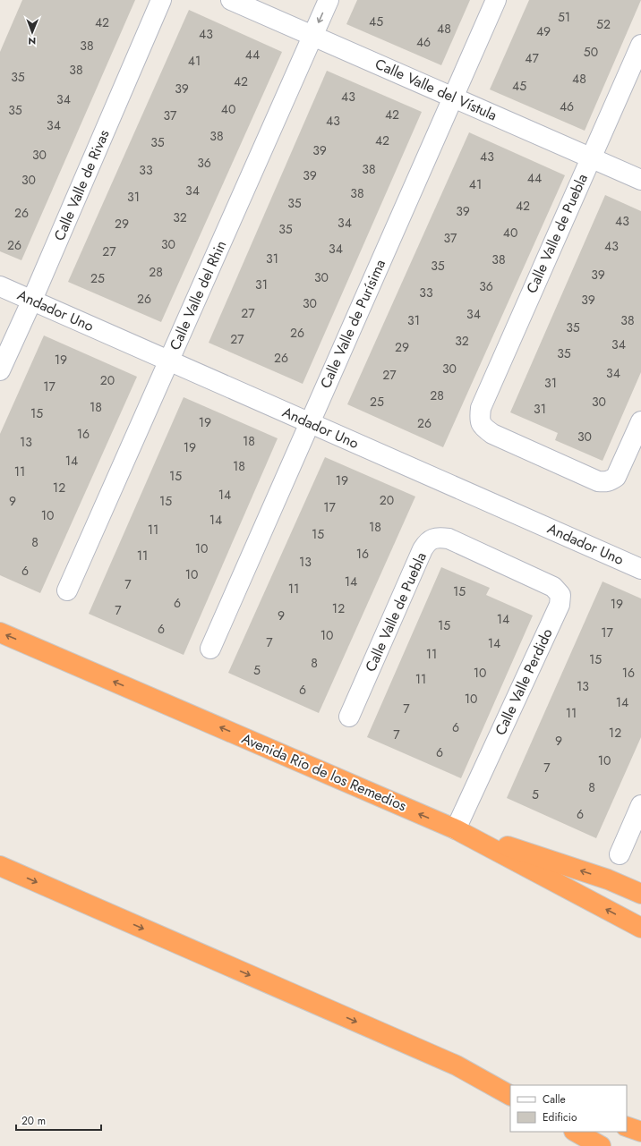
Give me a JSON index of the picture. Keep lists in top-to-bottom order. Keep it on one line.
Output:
{"streets":{"highway":["Avenida Río de los Remedios"],"street":["Calle Valle del Vístula","Calle Valle de Rivas","Calle Valle de Puebla","Calle Valle del Rhin","Andador Uno","Calle Valle de Purísima","Calle Valle Perdido"]},"crossings":[["Calle Valle del Vístula","Calle Valle de Puebla"],["Calle Valle del Vístula","Calle Valle del Rhin"],["Calle Valle del Vístula","Calle Valle de Purísima"],["Calle Valle de Rivas","Andador Uno"],["Calle Valle de Puebla","Calle Valle Perdido"],["Calle Valle del Rhin","Andador Uno"],["Andador Uno","Calle Valle de Purísima"],["Calle Valle Perdido","Avenida Río de los Remedios"]],"one_way":["Avenida Río de los Remedios"],"house_numbers":["51","45","42","52","48","49","43","46","38","50","44","47","41","38","35","48","42","45","39","43","34","46","40","35","42","37","43","34","38","42","35","39","30","43","36","38","33","39","44","30","41","34","38","31","35","42","39","26","32","43","34","29","35","40","37","30","26","43","34","27","31","38","35","28","39","30","25","31","36","33","26","39","30","27","34","31","38","35","26","27","32","34","29","35","26","19","30","34","27","20","31","17","28","25","30","18","31","15","19","26","16","30","18","13","19","14","18","11","15","19","12","14","20","9","15","17","10","14","18","11","15","8","10","16","11","13","6","10","14","7","11","15","6","19","12","7","9","14","15","6","17","10","7","14","11","15","8","5","10","16","11","13","6","10","14","7","11","6","12","7","9","6","10","7","8","5","6"],"legend":["Calle","Edificio"],"scale_bar":"20 m","north":"bottom"}
